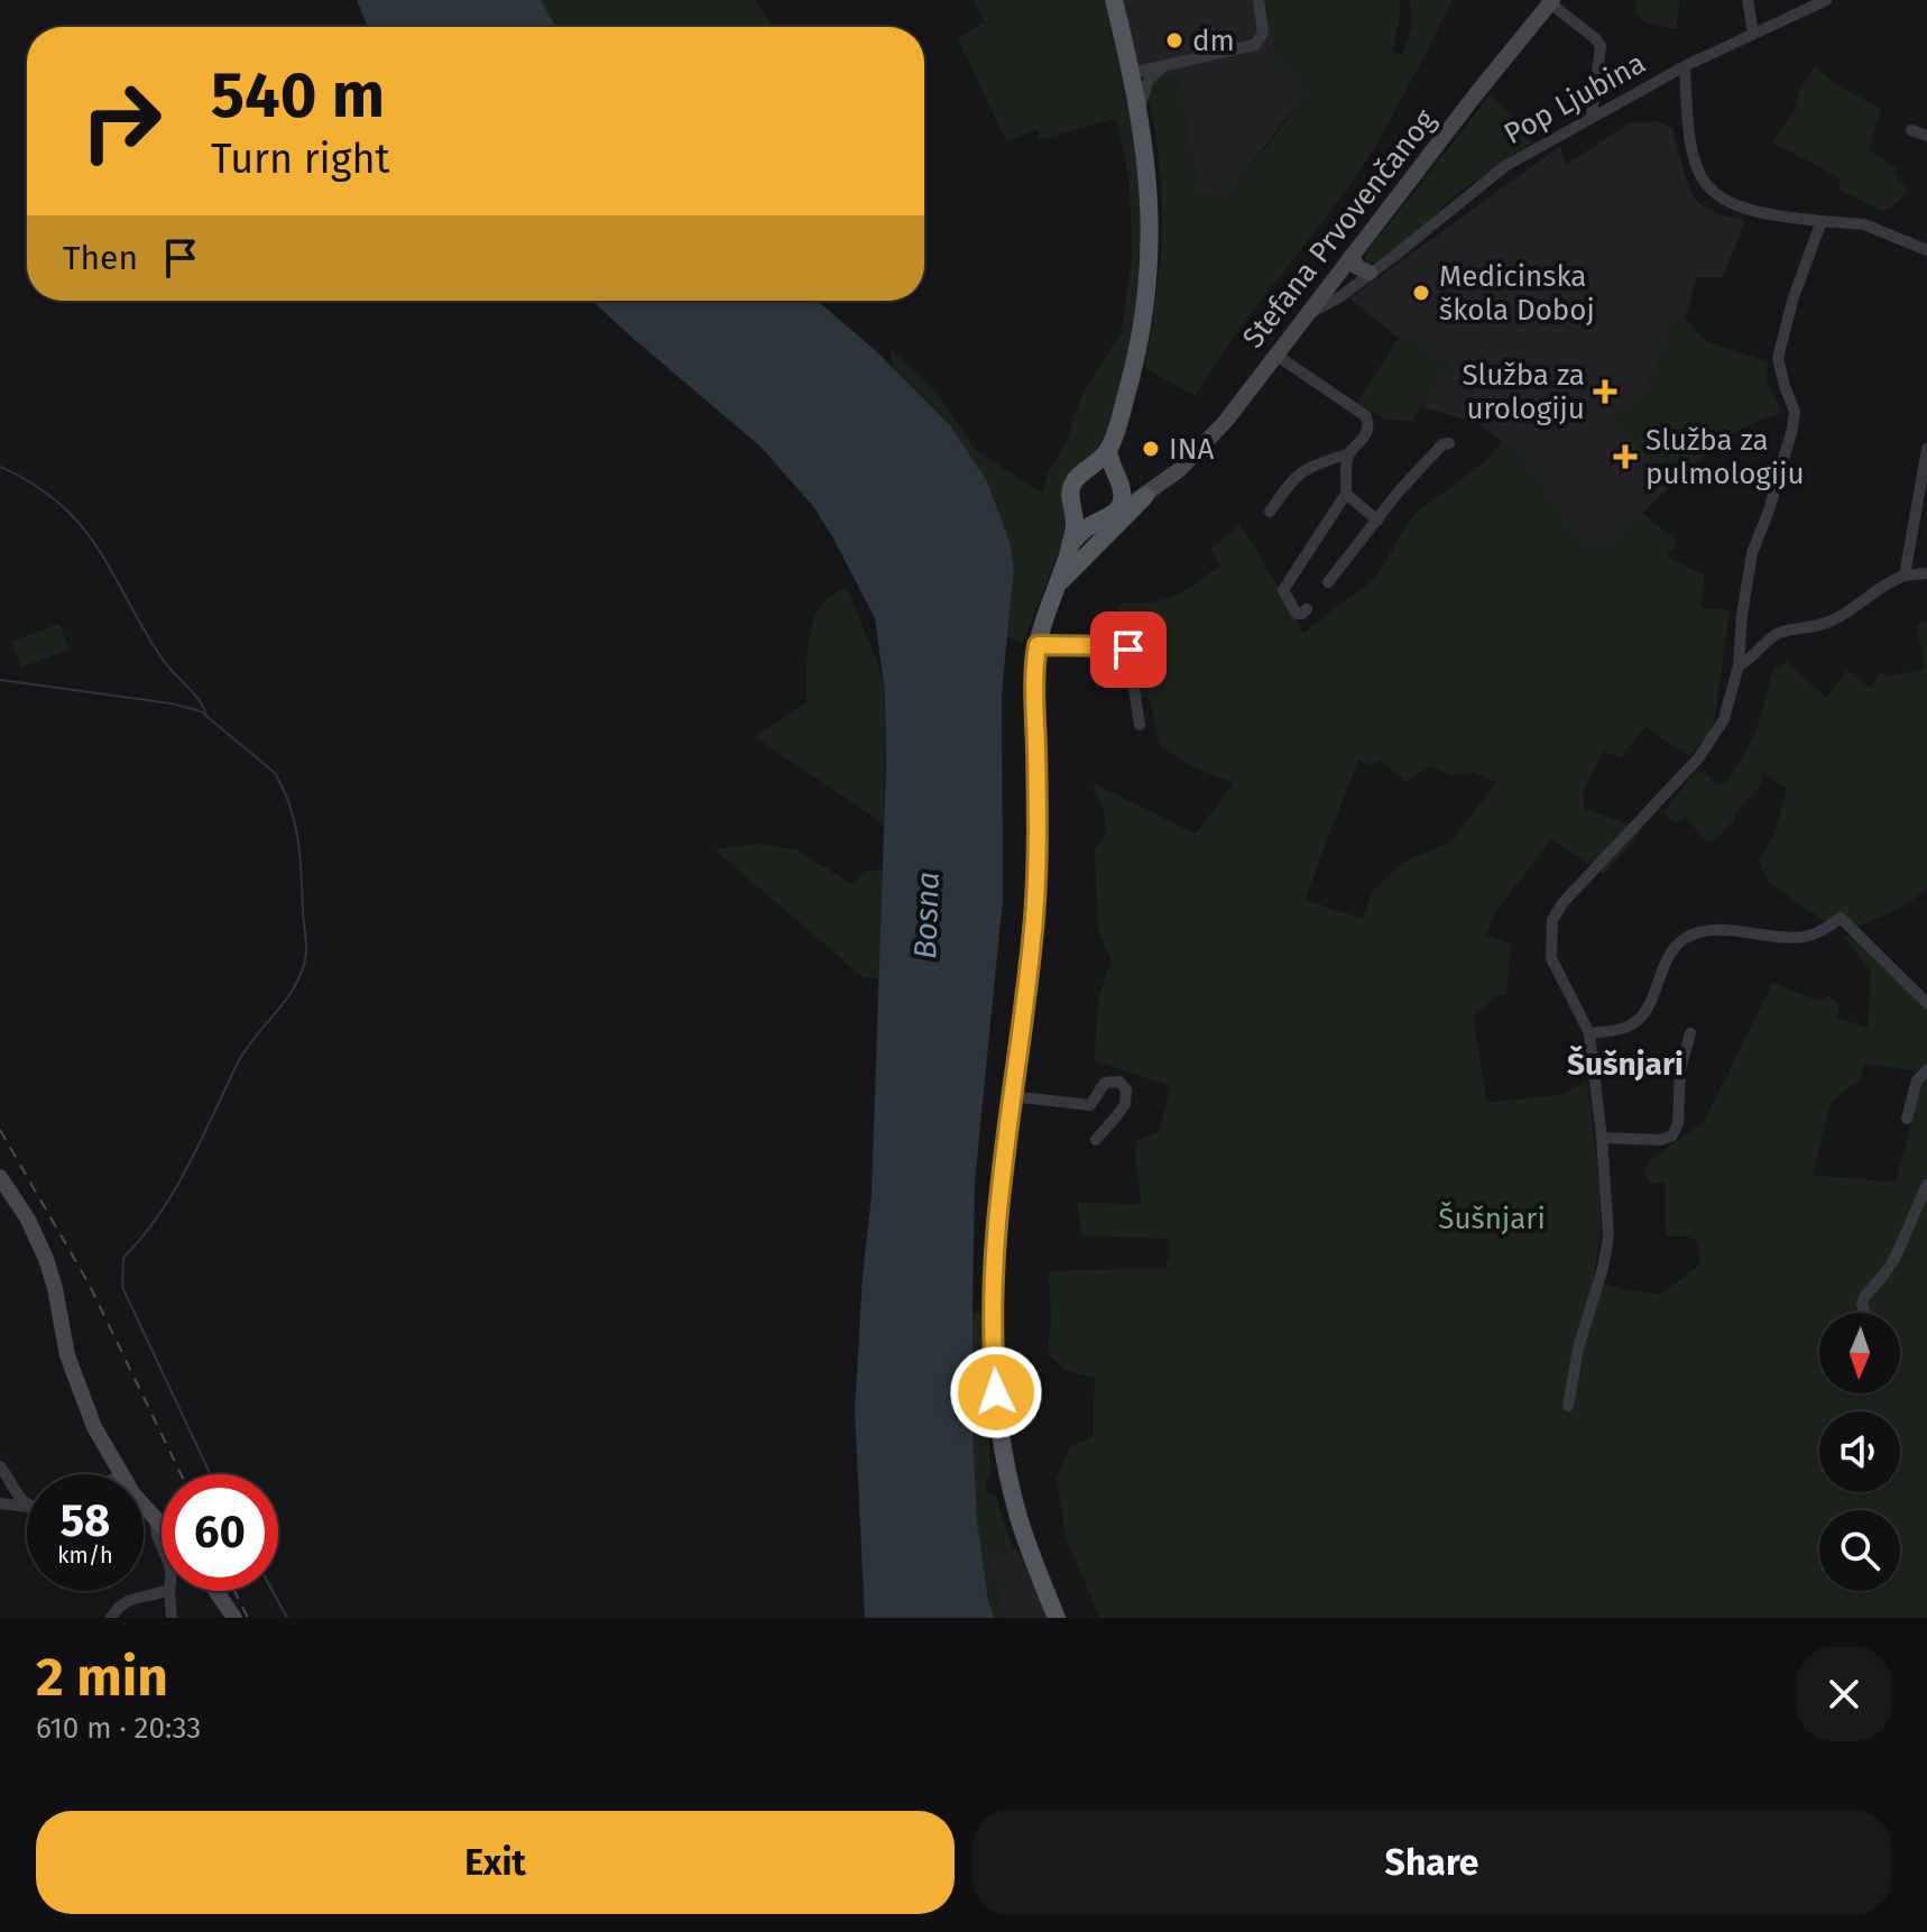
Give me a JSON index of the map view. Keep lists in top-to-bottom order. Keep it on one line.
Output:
{"streets":{"street":["Pop Ljubina","Stefana Prvovenčanog"]},"crossings":[["Pop Ljubina","Stefana Prvovenčanog"]],"districts":["Šušnjari"],"water":["Bosna"],"parks":["Šušnjari"],"places":{"other":["dm","Medicinska škola Doboj","INA"],"health":["Služba za urologiju","Služba za pulmologiju"]},"north":"bottom","page":{"turn":["540 m","Turn right"],"then":"Then","speed":"58 km/h","limit":"60","heading":["2 min","610 m · 20:33"],"buttons":["Exit","Share"]}}
